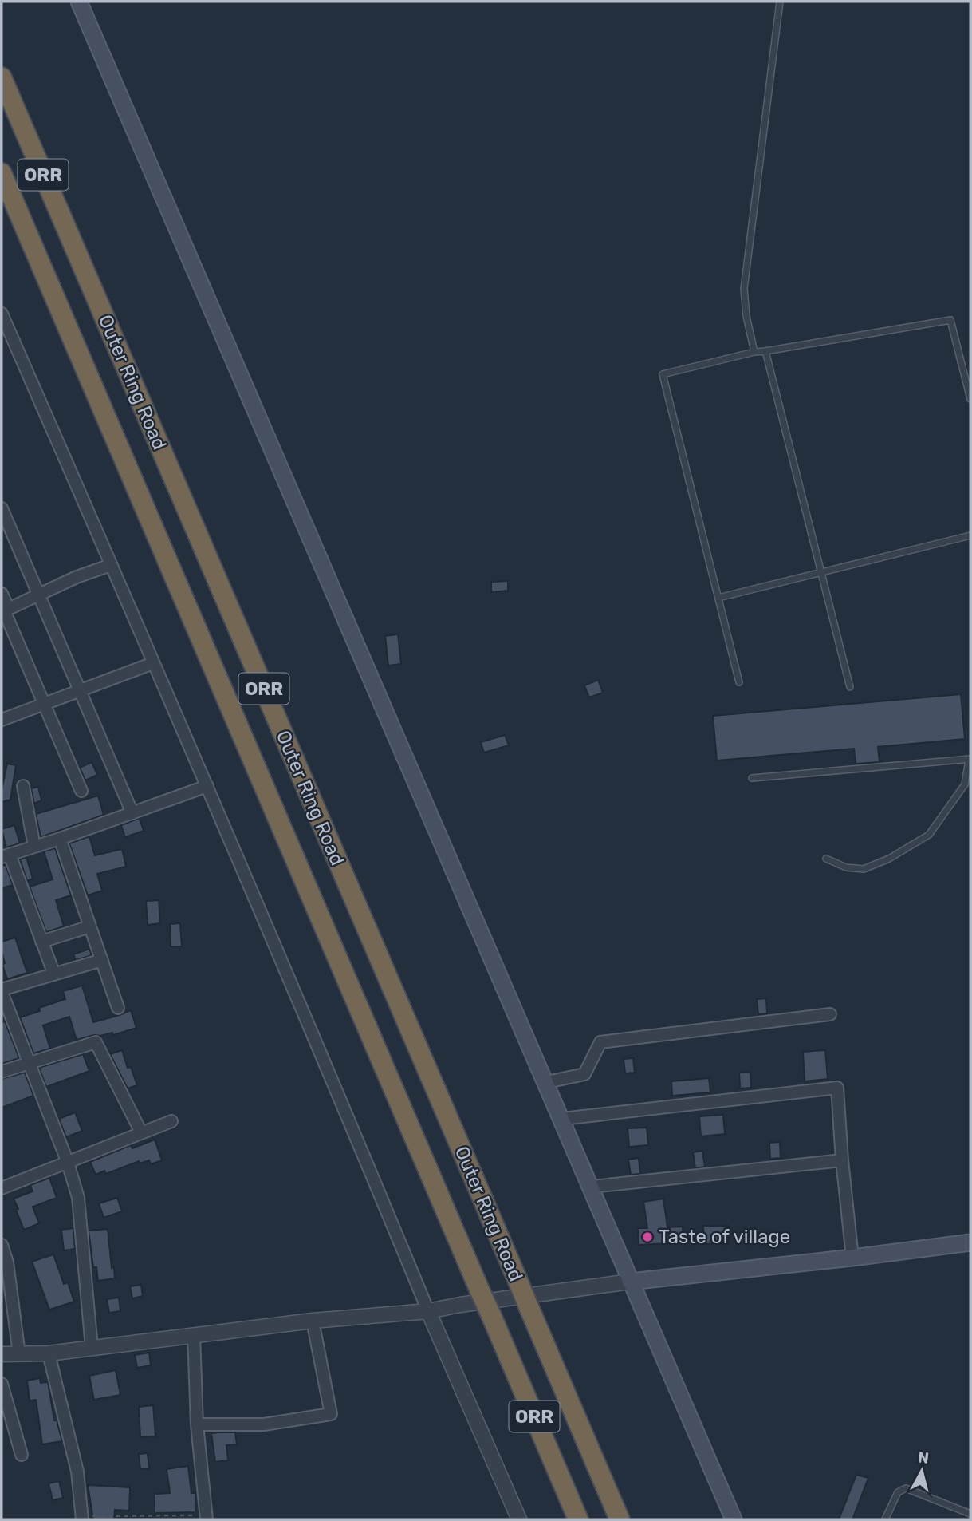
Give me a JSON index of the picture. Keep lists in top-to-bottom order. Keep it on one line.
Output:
{"streets":{"highway":["ORR","Outer Ring Road"]},"places":["Taste of village"],"north":"top"}
